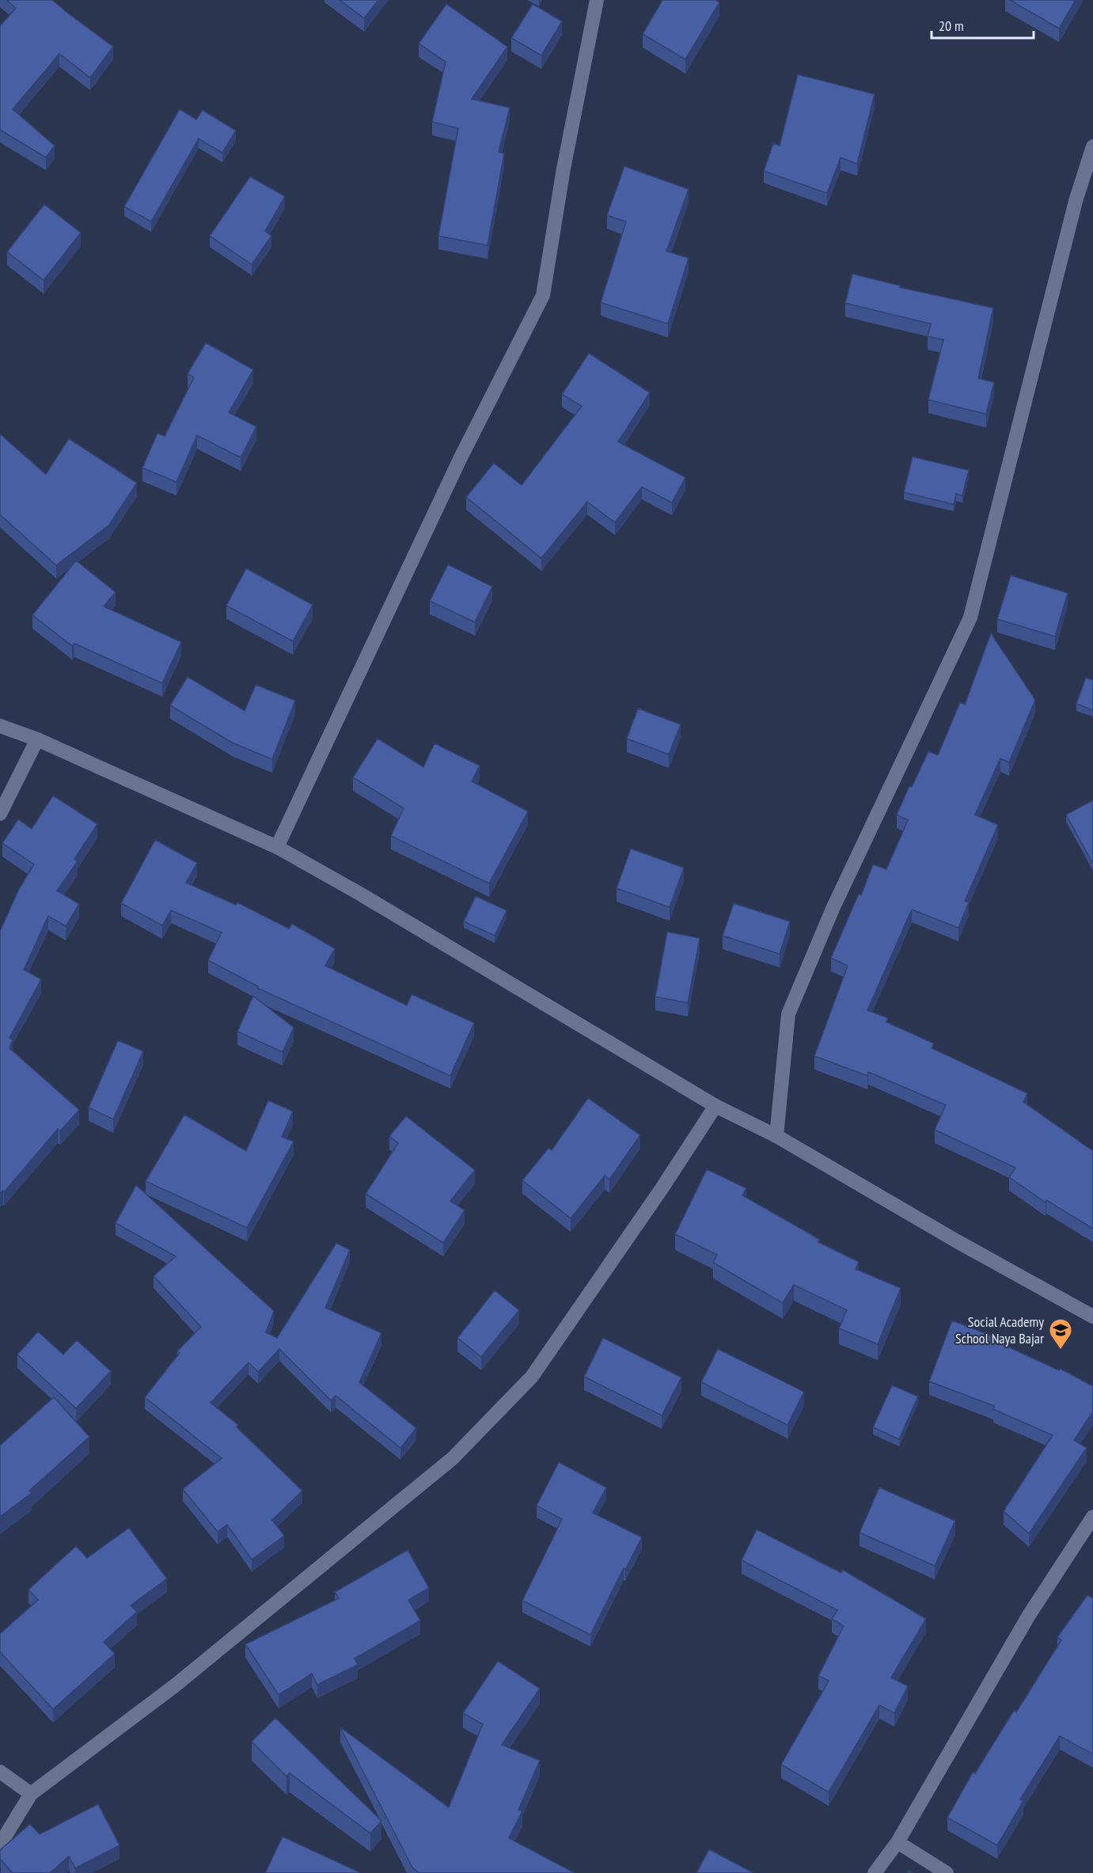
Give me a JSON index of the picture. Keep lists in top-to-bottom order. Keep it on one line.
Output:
{"places":{"school or university":["Social Academy School Naya Bajar"]},"scale_bar":"20 m"}
